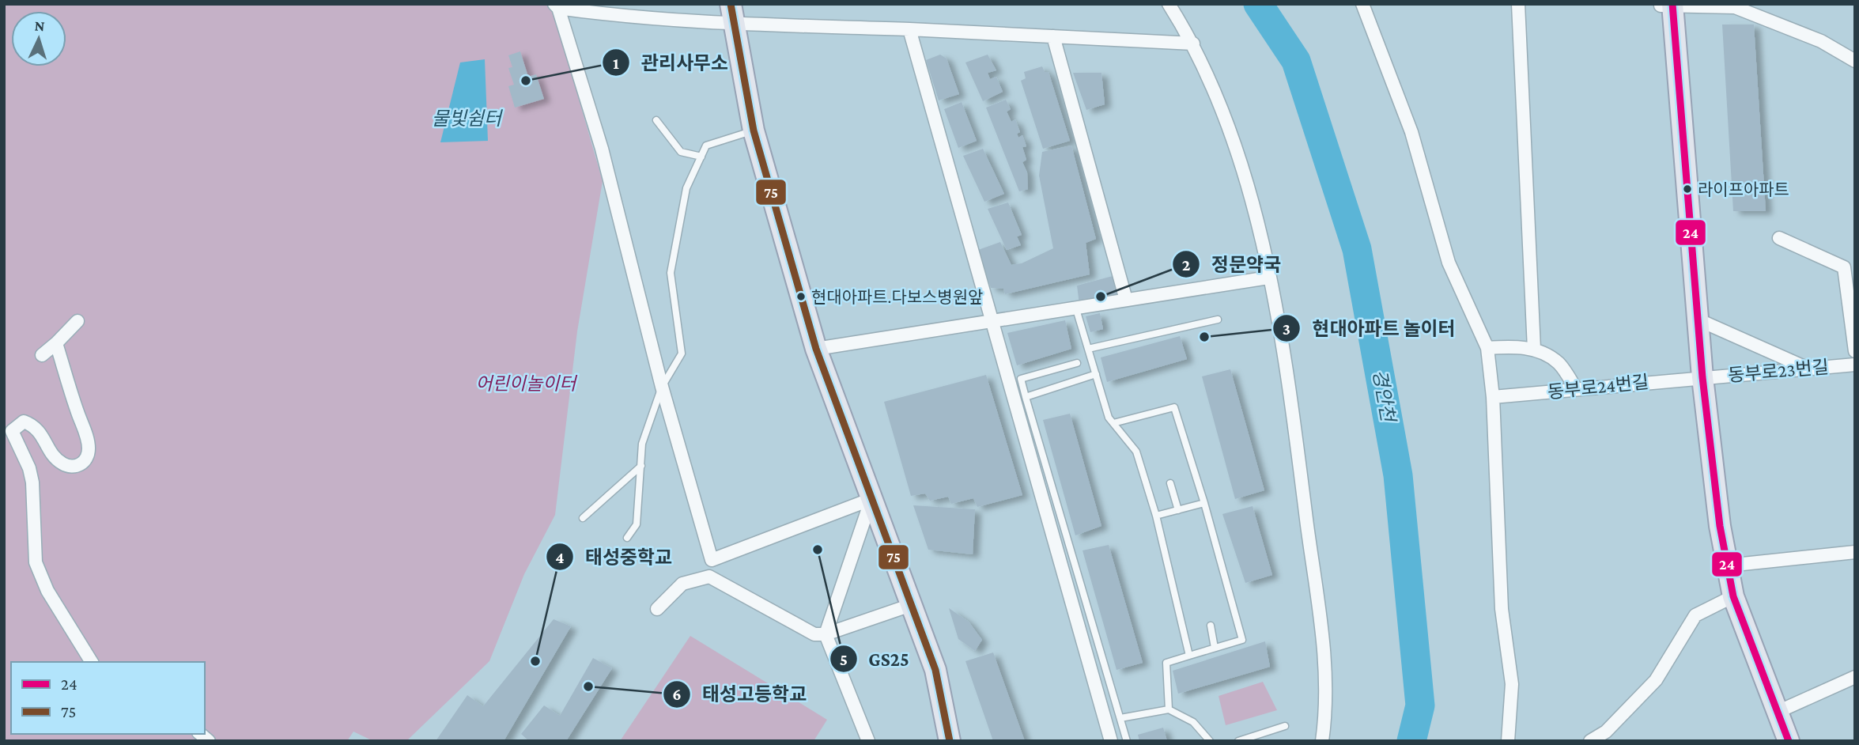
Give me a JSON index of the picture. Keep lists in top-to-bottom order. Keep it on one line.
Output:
{"streets":{"street":["동부로23번길","동부로24번길"]},"crossings":[["동부로23번길","동부로24번길"]],"water":["물빛쉼터","경안천"],"parks":["어린이놀이터"],"places":["관리사무소","라이프아파트","현대아파트.다보스병원앞","정문약국","현대아파트 놀이터","GS25","태성중학교","태성고등학교"],"lines":["transit line 24","transit line 75"],"legend":["24","75"],"north":"top"}
